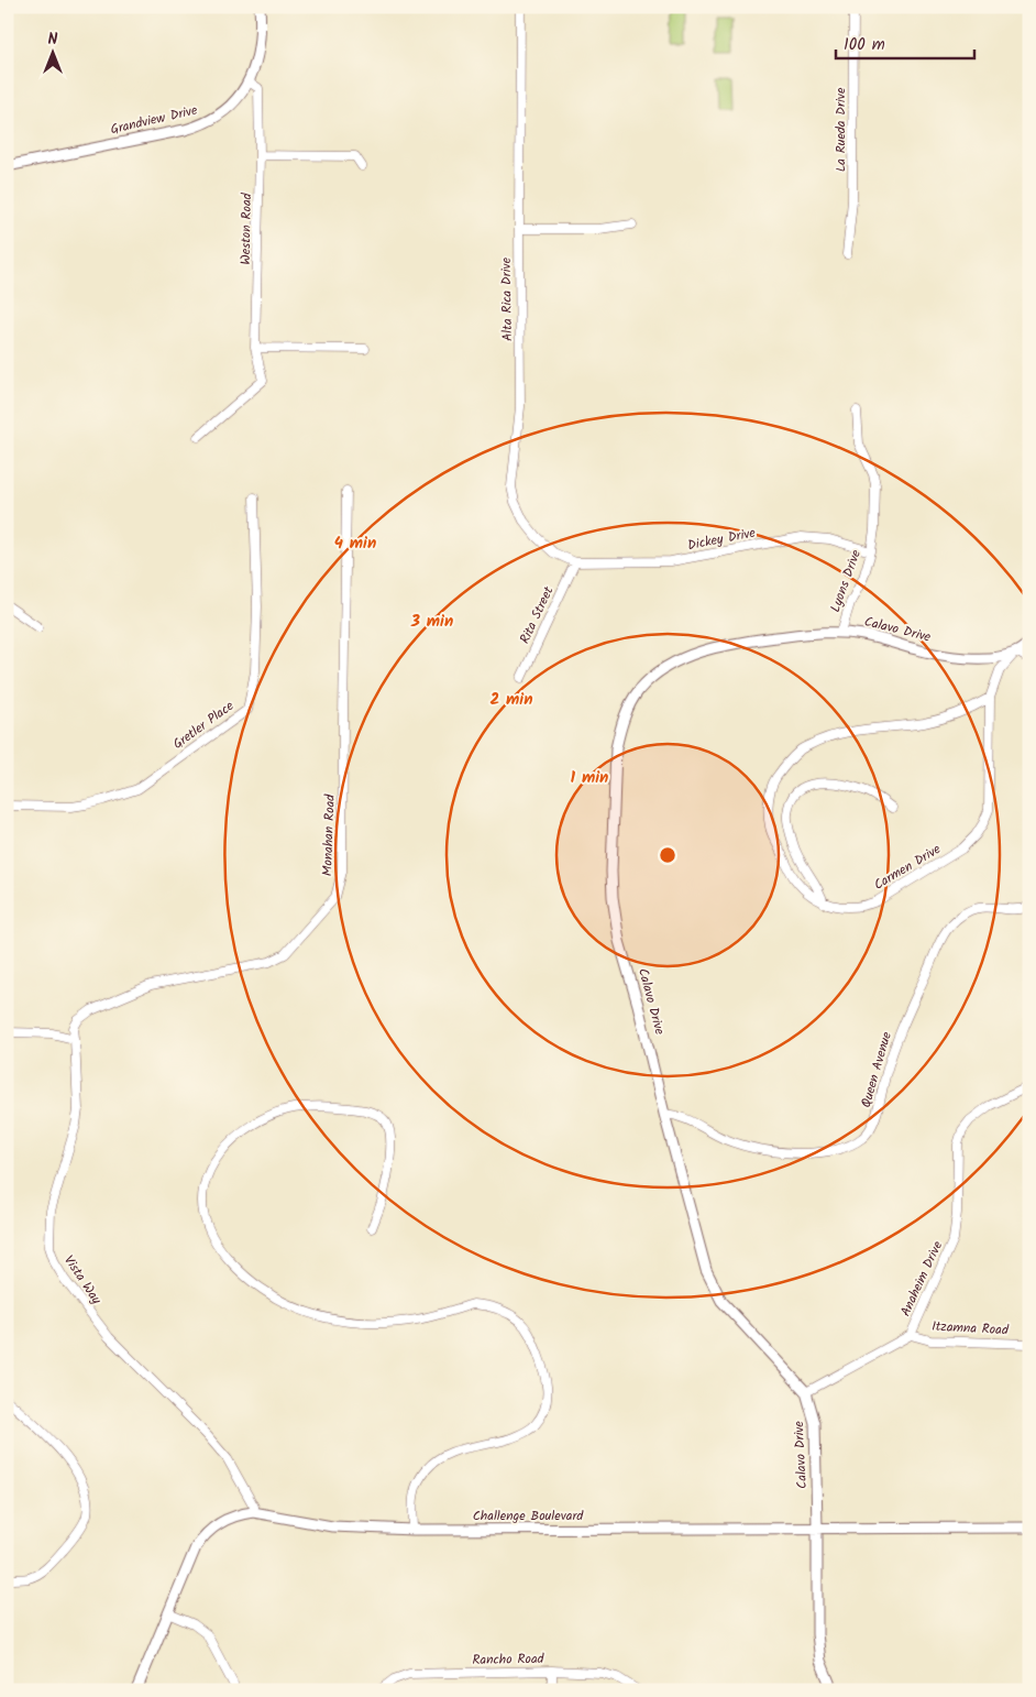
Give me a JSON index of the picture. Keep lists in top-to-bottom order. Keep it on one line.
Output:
{"streets":{"street":["Grandview Drive","La Rueda Drive","Weston Road","Alta Rica Drive","Dickey Drive","Lyons Drive","Rita Street","Calavo Drive","Gretler Place","Monahan Road","Carmen Drive","Queen Avenue","Anaheim Drive","Vista Way","Itzamna Road","Challenge Boulevard","Rancho Road"]},"crossings":[["Grandview Drive","Weston Road"],["Alta Rica Drive","Dickey Drive"],["Alta Rica Drive","Rita Street"],["Dickey Drive","Lyons Drive"],["Dickey Drive","Rita Street"],["Lyons Drive","Calavo Drive"],["Calavo Drive","Carmen Drive"],["Calavo Drive","Queen Avenue"],["Calavo Drive","Anaheim Drive"],["Calavo Drive","Challenge Boulevard"],["Monahan Road","Vista Way"],["Anaheim Drive","Itzamna Road"],["Vista Way","Challenge Boulevard"]],"scale_bar":"100 m","north":"top","rings":["4 min","3 min","2 min","1 min"]}
